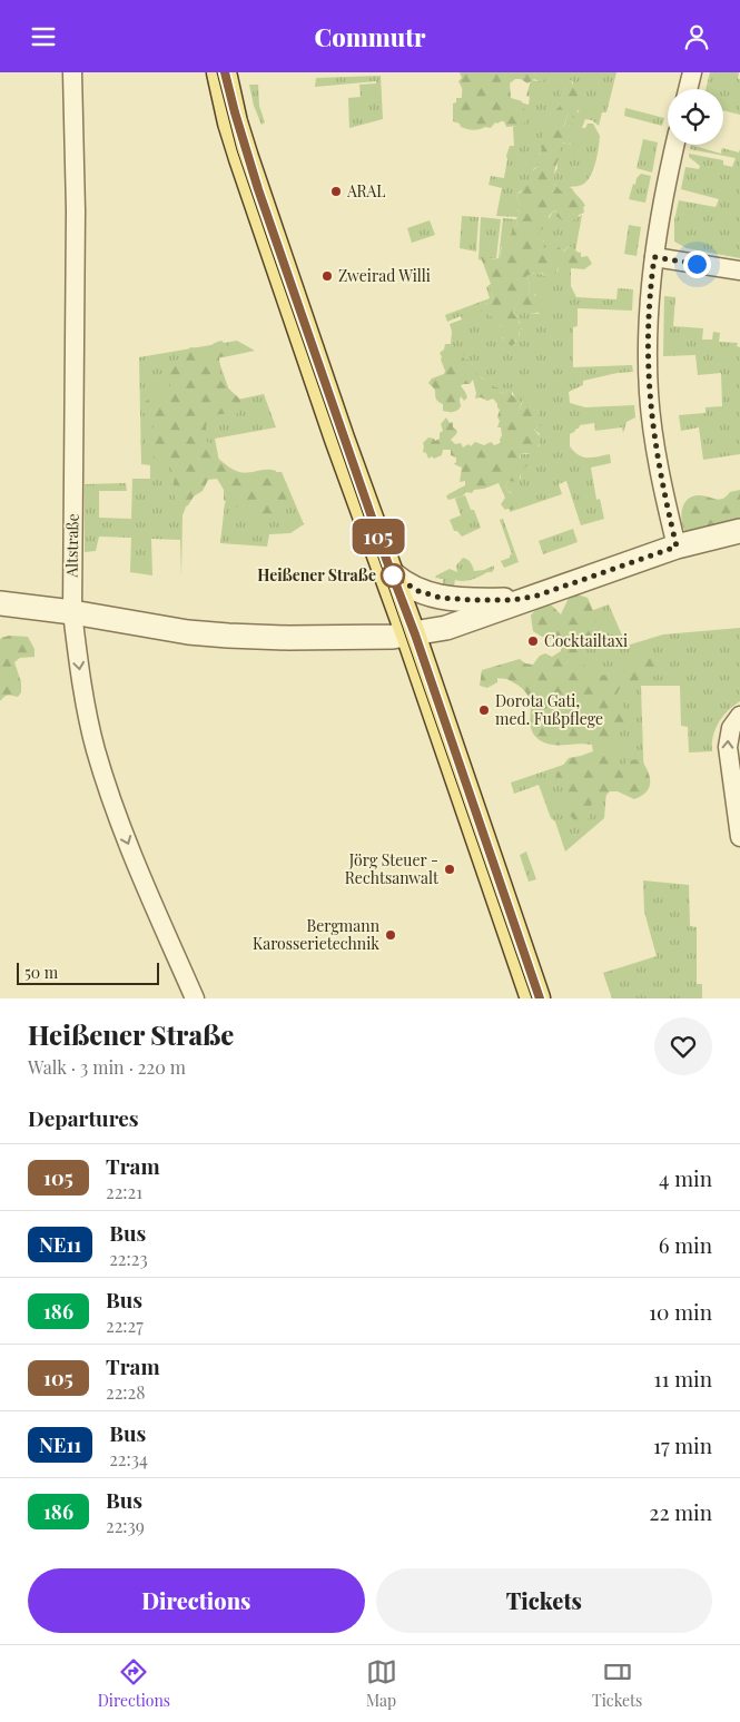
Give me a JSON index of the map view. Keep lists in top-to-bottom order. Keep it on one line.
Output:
{"streets":{"street":["Altstraße"]},"one_way":["Altstraße"],"places":["ARAL","Zweirad Willi","Heißener Straße","Cocktailtaxi","Dorota Gati, med. Fußpflege","Jörg Steuer - Rechtsanwalt","Bergmann Karosserietechnik"],"lines":["tram line 105"],"scale_bar":"50 m","page":{"header":"Commutr","on_map":"105","scale":"50 m","heading":[["Heißener Straße","Walk · 3 min · 220 m"],"Departures"],"list":[{"mark":"105","name":"Tram","note":"22:21","value":"4 min"},{"mark":"NE11","name":"Bus","note":"22:23","value":"6 min"},{"mark":"186","name":"Bus","note":"22:27","value":"10 min"},{"mark":"105","name":"Tram","note":"22:28","value":"11 min"},{"mark":"NE11","name":"Bus","note":"22:34","value":"17 min"},{"mark":"186","name":"Bus","note":"22:39","value":"22 min"}],"buttons":["Directions","Tickets"],"tabs":["Directions","Map","Tickets"]}}
